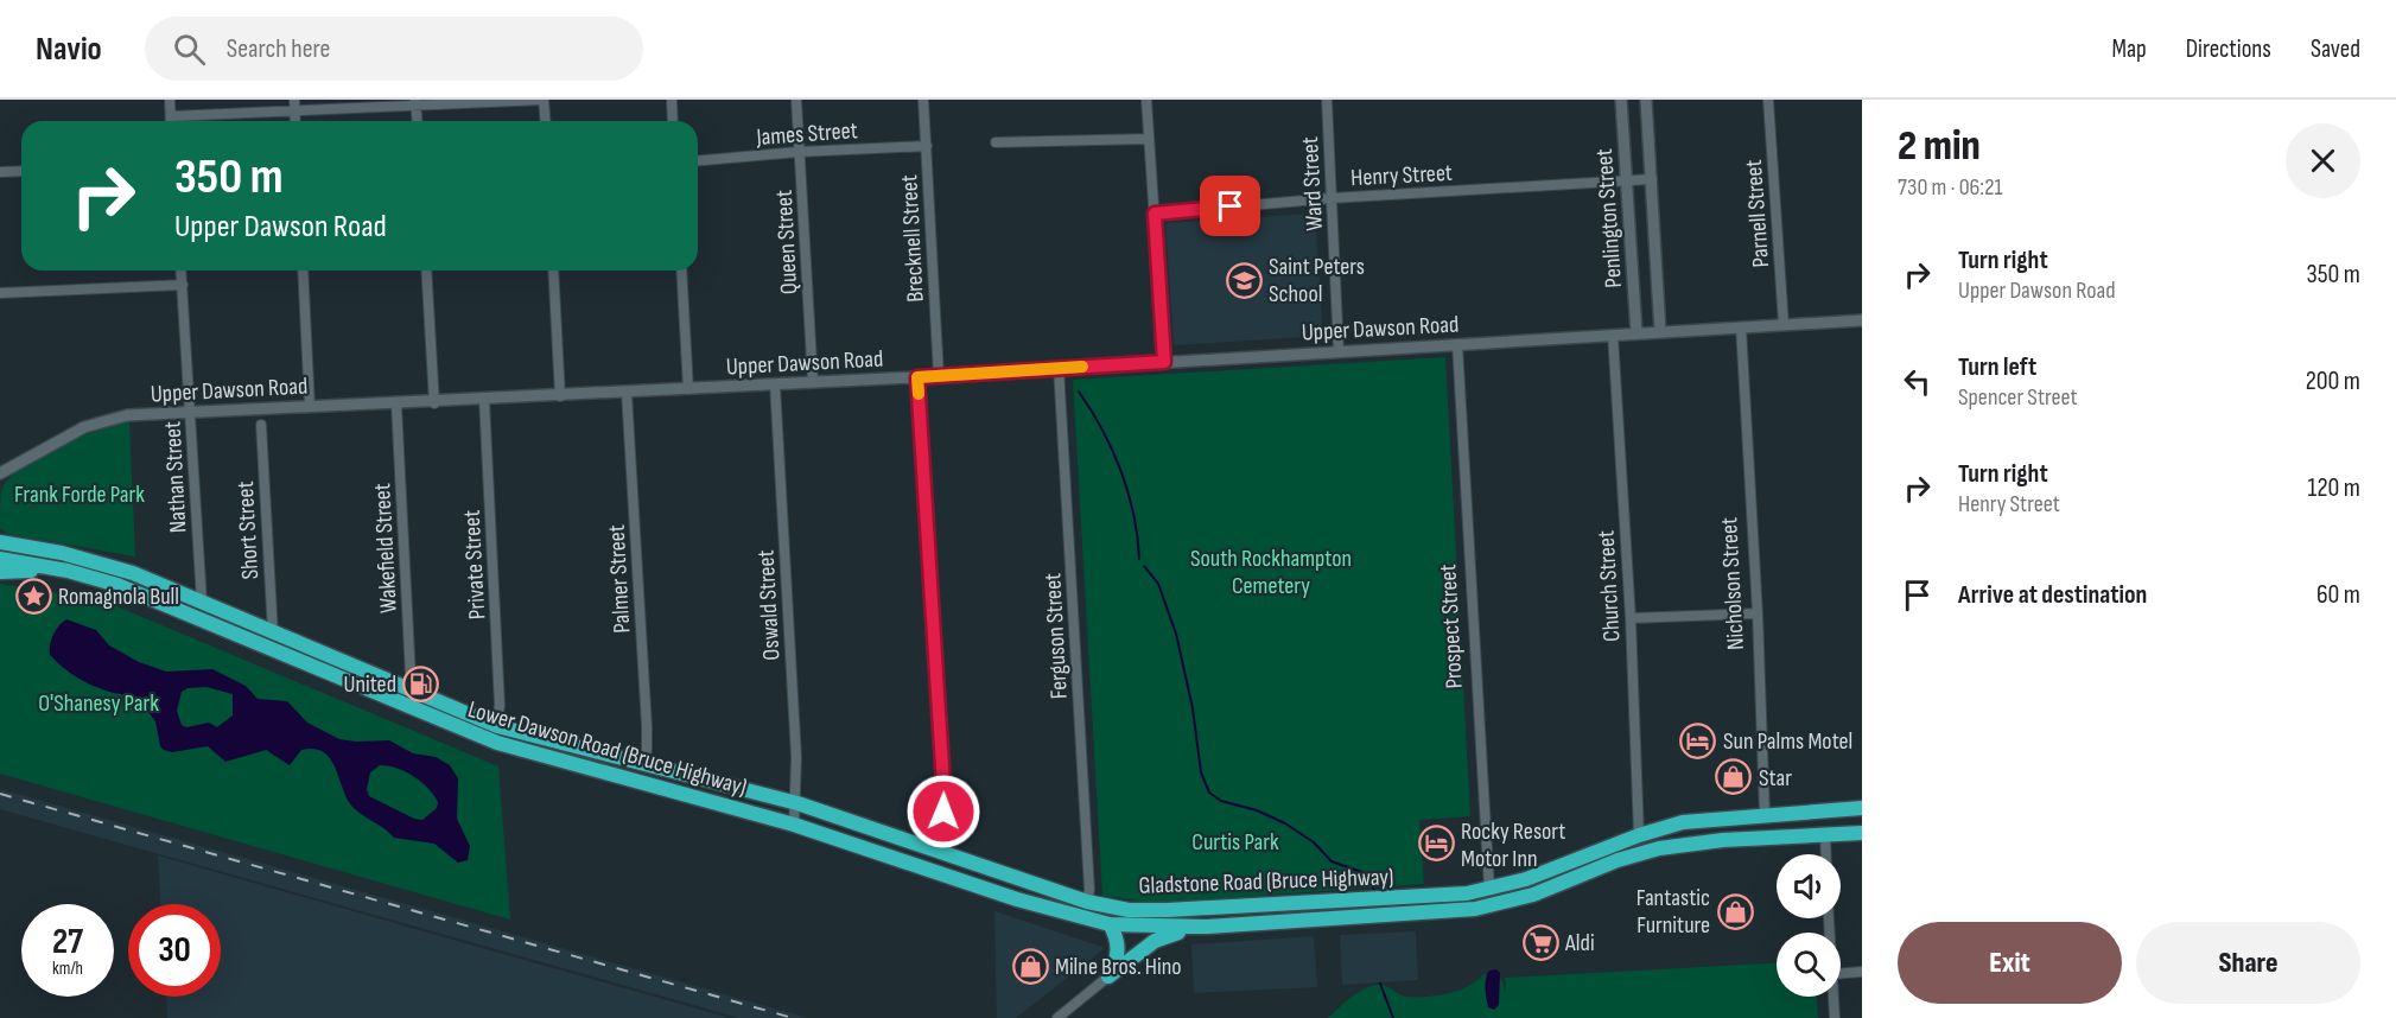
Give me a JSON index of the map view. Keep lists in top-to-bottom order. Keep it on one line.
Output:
{"streets":{"highway":["Nicholson Street","Prospect Street","Lower Dawson Road (Bruce Highway)","Gladstone Road (Bruce Highway)"],"street":["James Street","Henry Street","Ward Street","Parnell Street","Penlington Street","Brecknell Street","Queen Street","Upper Dawson Road","Nathan Street","Short Street","Wakefield Street","Private Street","Palmer Street","Church Street","Oswald Street","Ferguson Street"]},"crossings":[["James Street","Brecknell Street"],["James Street","Queen Street"],["Henry Street","Ward Street"],["Henry Street","Penlington Street"],["Ward Street","Upper Dawson Road"],["Parnell Street","Upper Dawson Road"],["Penlington Street","Upper Dawson Road"],["Brecknell Street","Upper Dawson Road"],["Queen Street","Upper Dawson Road"],["Upper Dawson Road","Nathan Street"],["Upper Dawson Road","Wakefield Street"],["Upper Dawson Road","Private Street"],["Upper Dawson Road","Palmer Street"],["Upper Dawson Road","Nicholson Street"],["Upper Dawson Road","Church Street"],["Upper Dawson Road","Oswald Street"],["Upper Dawson Road","Prospect Street"],["Upper Dawson Road","Ferguson Street"],["Nathan Street","Lower Dawson Road (Bruce Highway)"],["Short Street","Lower Dawson Road (Bruce Highway)"],["Wakefield Street","Lower Dawson Road (Bruce Highway)"],["Private Street","Lower Dawson Road (Bruce Highway)"],["Palmer Street","Lower Dawson Road (Bruce Highway)"],["Nicholson Street","Gladstone Road (Bruce Highway)"],["Church Street","Gladstone Road (Bruce Highway)"],["Oswald Street","Lower Dawson Road (Bruce Highway)"],["Prospect Street","Gladstone Road (Bruce Highway)"],["Ferguson Street","Lower Dawson Road (Bruce Highway)"],["Ferguson Street","Gladstone Road (Bruce Highway)"],["Lower Dawson Road (Bruce Highway)","Gladstone Road (Bruce Highway)"]],"parks":["Frank Forde Park","South Rockhampton Cemetery","O'Shanesy Park","Curtis Park"],"places":{"school or university":["Saint Peters School"],"place":["Romagnola Bull"],"fuel station":["United"],"hotel":["Sun Palms Motel","Rocky Resort Motor Inn"],"shop":["Star","Fantastic Furniture","Milne Bros. Hino"],"supermarket":["Aldi"]},"page":{"header":"Navio","search":"Search here","nav":["Map","Directions","Saved"],"heading":["2 min","730 m · 06:21"],"turn":["350 m","Upper Dawson Road"],"list":[{"name":"Turn right","note":"Upper Dawson Road","value":"350 m"},{"name":"Turn left","note":"Spencer Street","value":"200 m"},{"name":"Turn right","note":"Henry Street","value":"120 m"},{"name":"Arrive at destination","value":"60 m"}],"speed":"27 km/h","limit":"30","buttons":["Exit","Share"]}}
